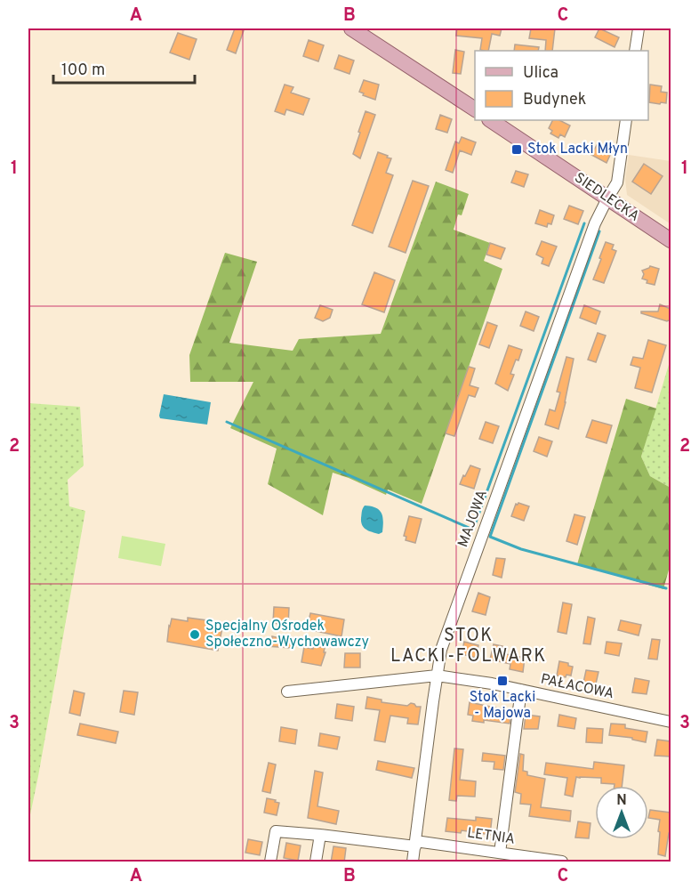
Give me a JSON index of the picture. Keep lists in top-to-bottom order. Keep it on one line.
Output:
{"streets":{"main road":["SIEDLECKA"],"street":["MAJOWA","PAŁACOWA","LETNIA"]},"crossings":[["SIEDLECKA","MAJOWA"],["MAJOWA","PAŁACOWA"],["MAJOWA","LETNIA"]],"districts":["STOK LACKI-FOLWARK"],"places":{"transit":["Stok Lacki Młyn","Stok Lacki - Majowa"],"other":["Specjalny Ośrodek Społeczno-Wychowawczy"]},"legend":["Ulica","Budynek"],"scale_bar":"100 m","north":"top","grid":{"columns":["A","B","C"],"rows":["1","2","3"]}}
